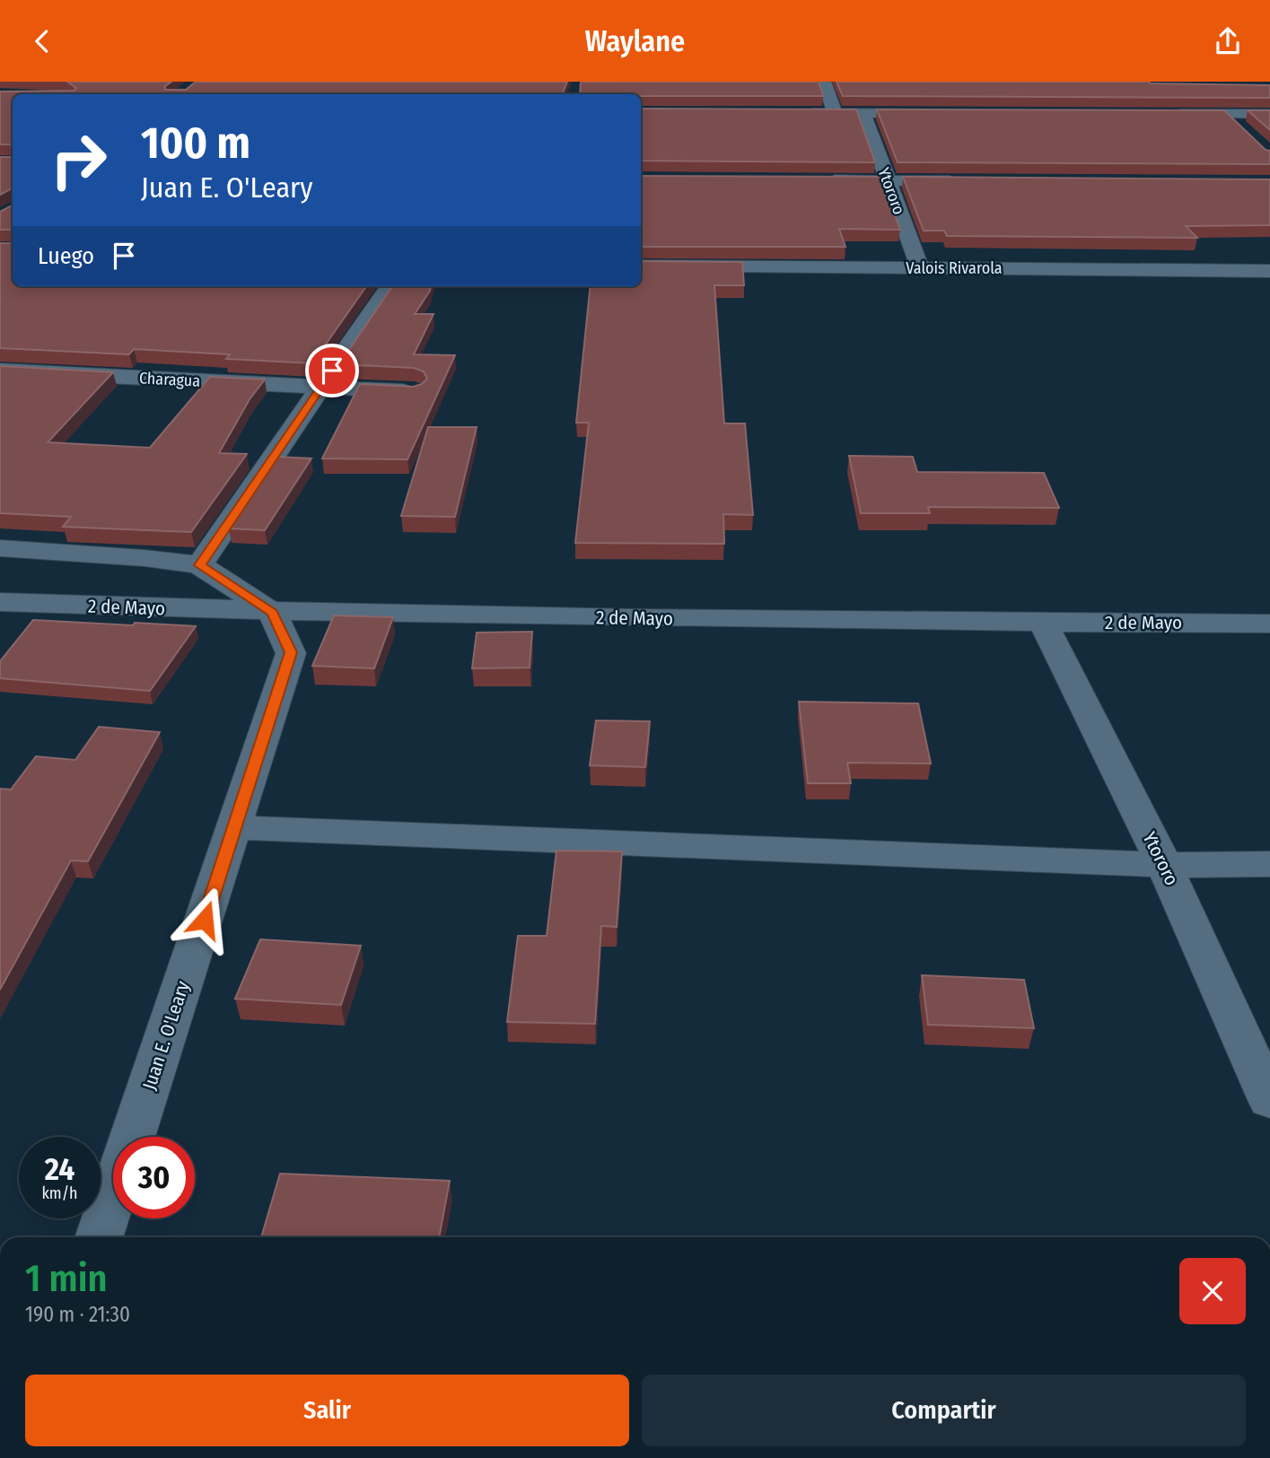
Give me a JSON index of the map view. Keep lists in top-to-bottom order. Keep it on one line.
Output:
{"streets":{"street":["Ytororo","Valois Rivarola","Charagua","2 de Mayo","Juan E. O'Leary"]},"crossings":[["Ytororo","Valois Rivarola"],["Ytororo","2 de Mayo"],["2 de Mayo","Juan E. O'Leary"]],"page":{"header":"Waylane","turn":["100 m","Juan E. O'Leary"],"then":"Luego","speed":"24 km/h","limit":"30","heading":["1 min","190 m · 21:30"],"buttons":["Salir","Compartir"]}}
